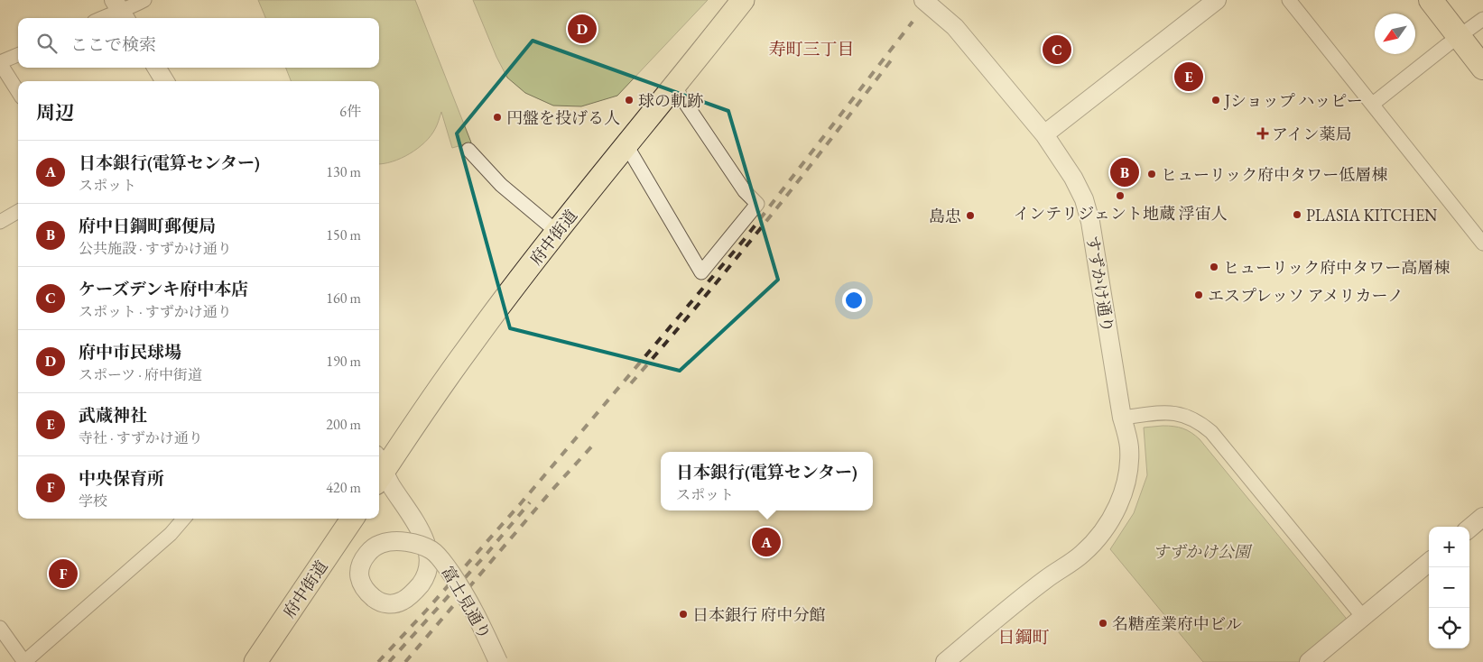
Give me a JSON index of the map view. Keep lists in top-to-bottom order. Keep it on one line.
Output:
{"streets":{"main road":["府中街道"],"street":["すずかけ通り","富士見通り"]},"districts":["寿町三丁目","日鋼町"],"parks":["すずかけ公園"],"places":{"other":["球の軌跡","Jショップ ハッピー","円盤を投げる人","ヒューリック府中タワー低層棟","インテリジェント地蔵 浮宙人","PLASIA KITCHEN","島忠","ヒューリック府中タワー高層棟","エスプレッソ アメリカーノ","日本銀行 府中分館","名糖産業府中ビル"],"health":["アイン薬局"]},"north":"bottom left","page":{"pins":["D","C","E","B","A","F"],"search":"ここで検索","heading":["周辺","6件"],"list":[{"mark":"A","name":"日本銀行(電算センター)","note":"スポット","value":"130 m"},{"mark":"B","name":"府中日鋼町郵便局","note":"公共施設 · すずかけ通り","value":"150 m"},{"mark":"C","name":"ケーズデンキ府中本店","note":"スポット · すずかけ通り","value":"160 m"},{"mark":"D","name":"府中市民球場","note":"スポーツ · 府中街道","value":"190 m"},{"mark":"E","name":"武蔵神社","note":"寺社 · すずかけ通り","value":"200 m"},{"mark":"F","name":"中央保育所","note":"学校","value":"420 m"}],"popup":["日本銀行(電算センター)","スポット"],"map_buttons":["+","−"]}}
